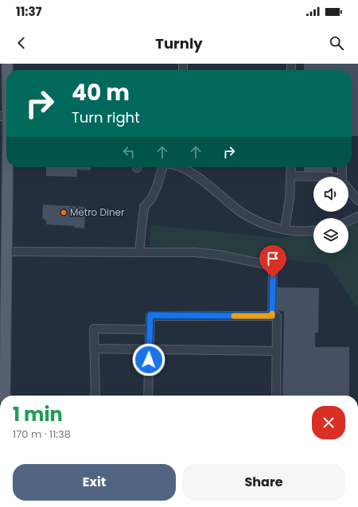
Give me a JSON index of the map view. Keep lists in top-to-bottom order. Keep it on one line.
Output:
{"places":["Metro Diner"],"page":{"status":"11:37","header":"Turnly","turn":["40 m","Turn right"],"heading":["1 min","170 m · 11:38"],"buttons":["Exit","Share"]}}
